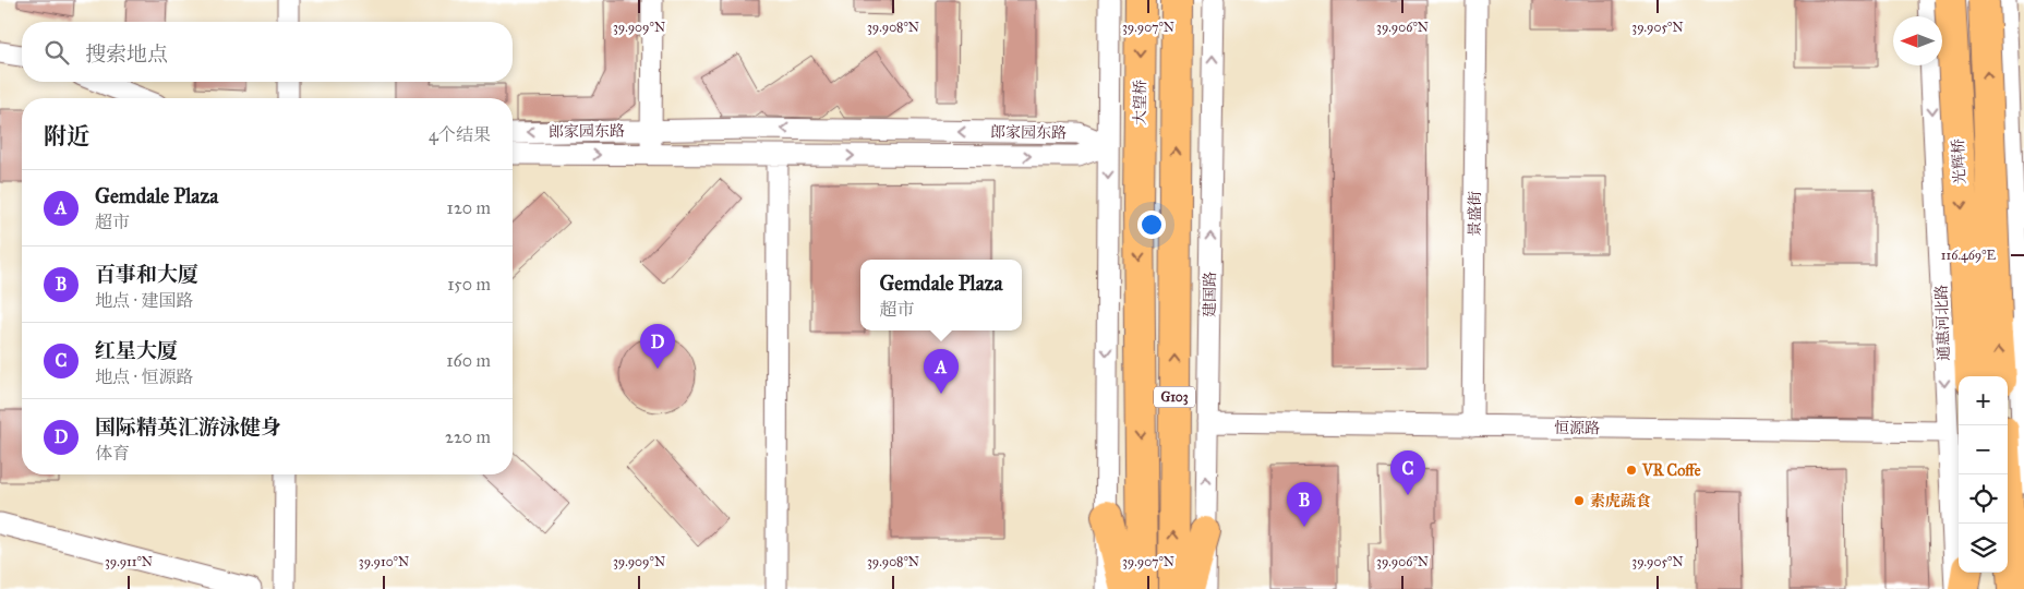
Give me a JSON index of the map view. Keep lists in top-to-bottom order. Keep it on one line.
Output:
{"streets":{"highway":["大望桥","光辉桥","通惠河北路","G103"],"street":["郎家园东路","景盛街","建国路","恒源路"]},"crossings":[["光辉桥","通惠河北路"],["景盛街","恒源路"],["建国路","恒源路"],["通惠河北路","恒源路"]],"places":["VR Coffe","素虎蔬食"],"north":"left","page":{"search":"搜索地点","heading":["附近","4个结果"],"list":[{"mark":"A","name":"Gemdale Plaza","note":"超市","value":"120 m"},{"mark":"B","name":"百事和大厦","note":"地点 · 建国路","value":"150 m"},{"mark":"C","name":"红星大厦","note":"地点 · 恒源路","value":"160 m"},{"mark":"D","name":"国际精英汇游泳健身","note":"体育","value":"220 m"}],"popup":["Gemdale Plaza","超市"],"pins":["D","A","C","B"],"map_buttons":["+","−"]},"coordinates":["39.909°N","39.908°N","39.907°N","39.906°N","39.905°N","116.469°E","39.911°N","39.910°N"]}
